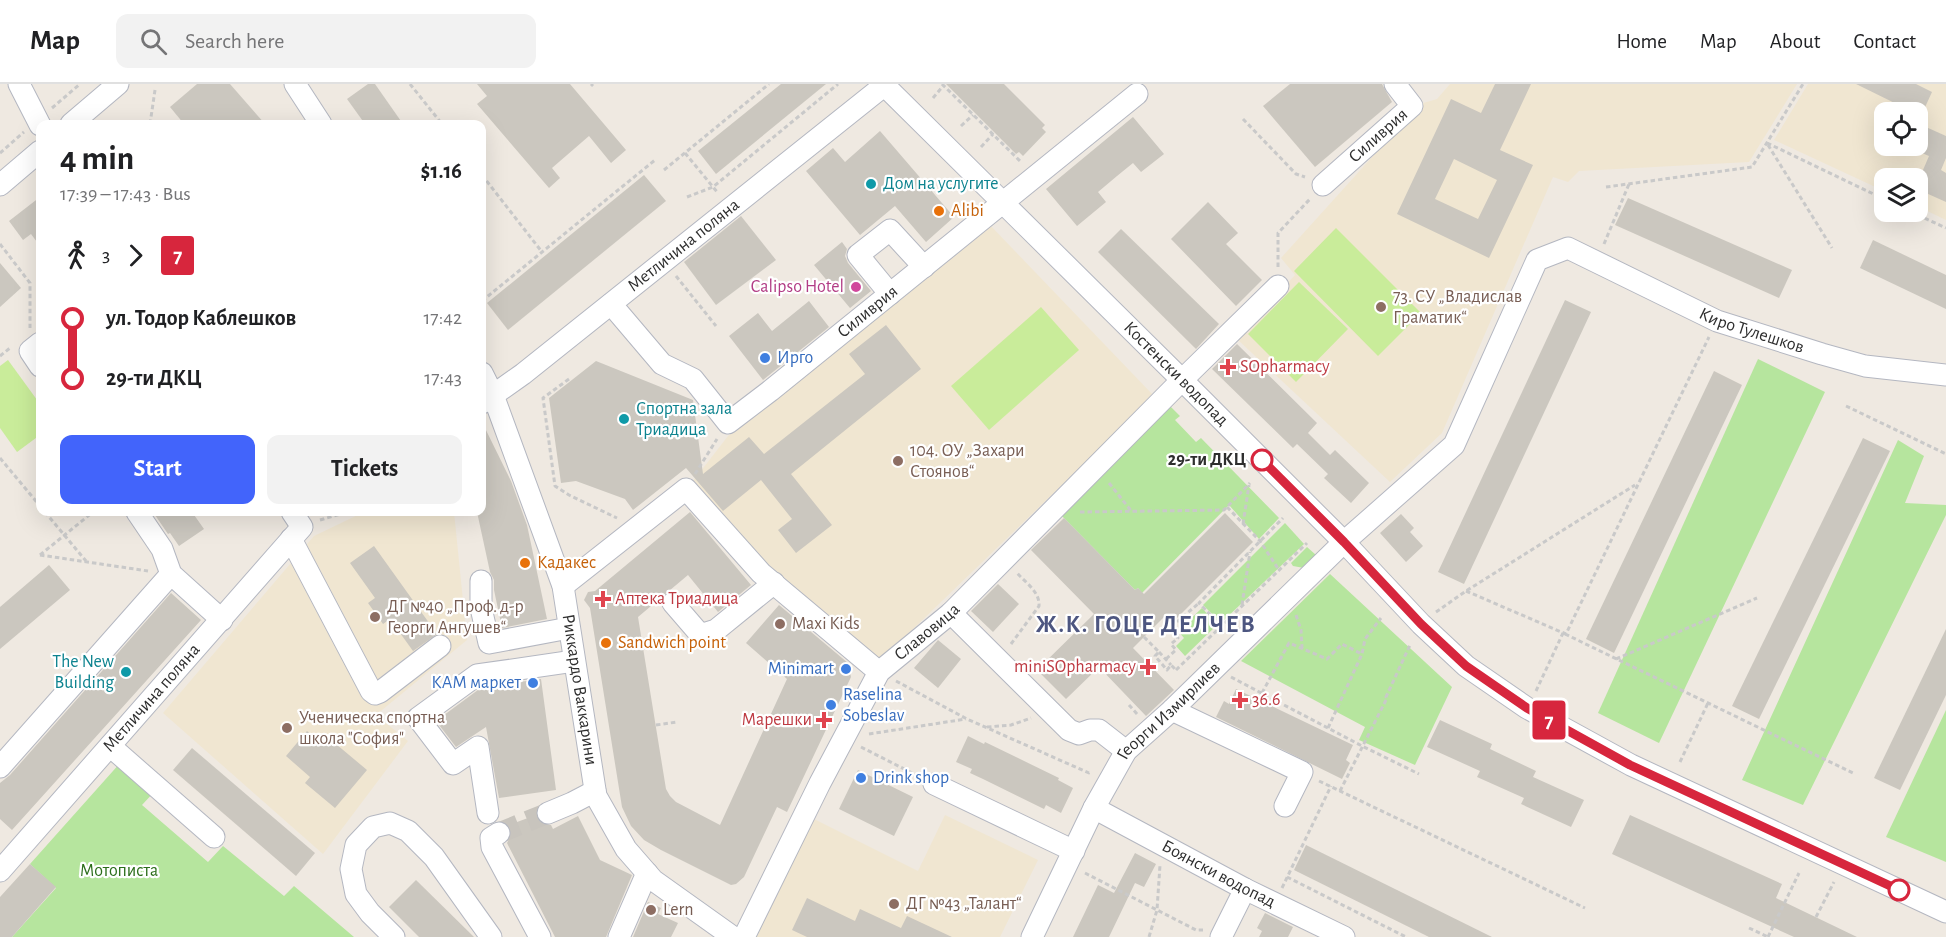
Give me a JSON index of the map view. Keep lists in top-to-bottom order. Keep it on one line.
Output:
{"streets":{"street":["Силиврия","Метличина поляна","Киро Тулешков","Костенски водопад","Славовица","Риккардо Ваккарини","Георги Измирлиев","Боянски водопад"]},"crossings":[["Силиврия","Костенски водопад"],["Метличина поляна","Костенски водопад"],["Метличина поляна","Риккардо Ваккарини"],["Киро Тулешков","Георги Измирлиев"],["Костенски водопад","Славовица"],["Костенски водопад","Георги Измирлиев"],["Георги Измирлиев","Боянски водопад"]],"districts":["Ж.К. ГОЦЕ ДЕЛЧЕВ"],"parks":["Мотописта"],"places":{"other":["Дом на услугите","Alibi","Calipso Hotel","73. СУ „Владислав Граматик“","Ирго","Спортна зала Триадица","29-ти ДКЦ","104. ОУ „Захари Стоянов“","Кадакес","ДГ №40 „Проф. д-р Георги Ангушев“","Maxi Kids","Sandwich point","Minimart","The New Building","КАМ маркет","Raselina Sobeslav","Ученическа спортна школа \"София\"","Drink shop","ДГ №43 „Талант“","Lern"],"health":["SOpharmacy","Аптека Триадица","miniSOpharmacy","36.6","Марешки"]},"lines":["bus line 7"],"page":{"header":"Map","search":"Search here","nav":["Home","Map","About","Contact"],"on_map":"7","heading":["4 min","17:39 – 17:43 · Bus","$1.16"],"legs":["3","7"],"list":[{"name":"ул. Тодор Каблешков","value":"17:42"},{"name":"29-ти ДКЦ","value":"17:43"}],"buttons":["Start","Tickets"]}}
